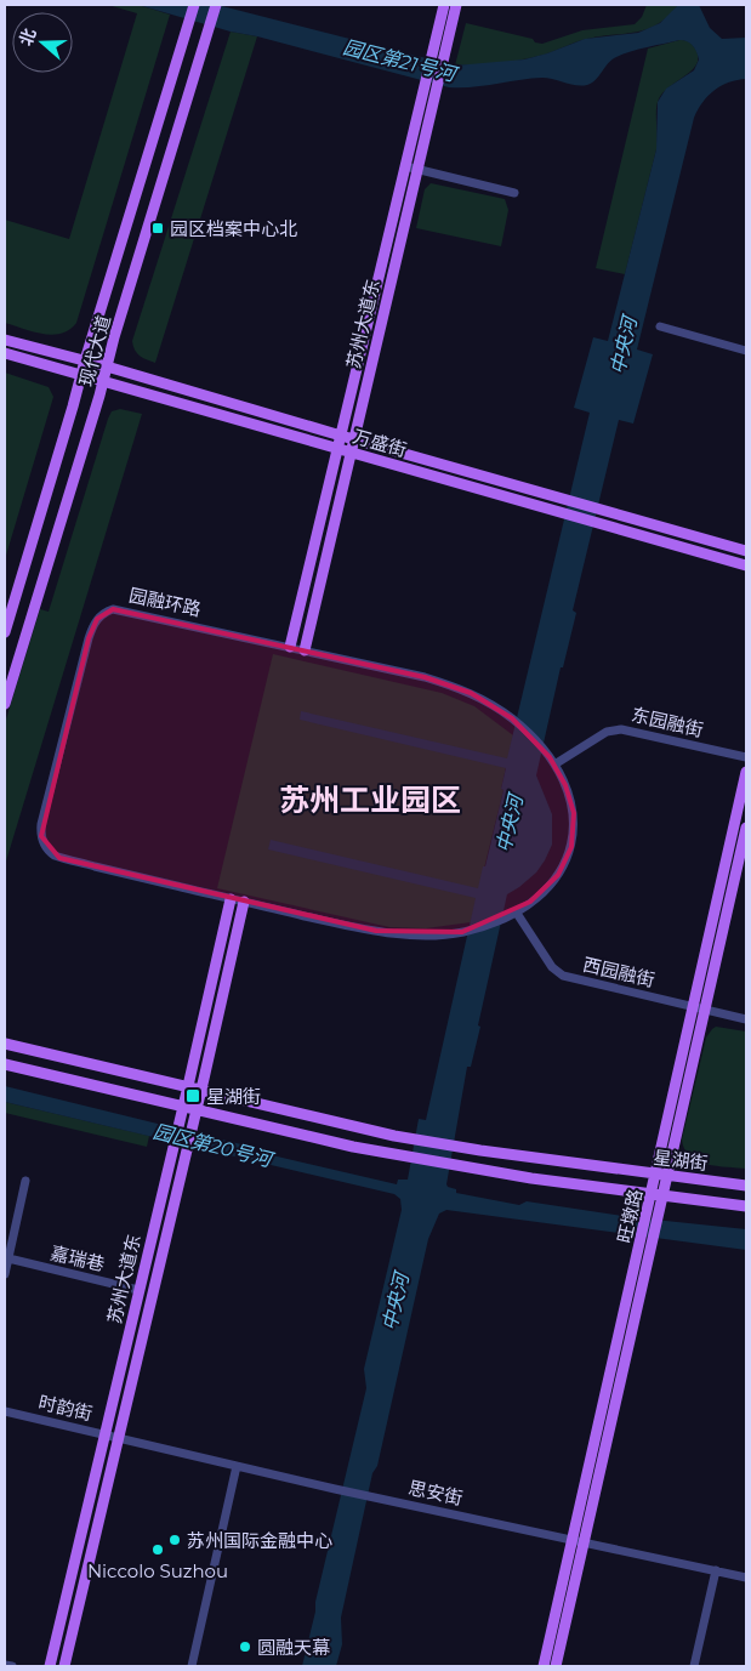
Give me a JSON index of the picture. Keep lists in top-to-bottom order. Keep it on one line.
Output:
{"streets":{"main road":["苏州大道东","现代大道","万盛街","星湖街","旺墩路"],"street":["园融环路","东园融街","西园融街","嘉瑞巷","时韵街","思安街"]},"crossings":[["苏州大道东","万盛街"],["苏州大道东","园融环路"],["苏州大道东","星湖街"],["苏州大道东","嘉瑞巷"],["苏州大道东","时韵街"],["苏州大道东","思安街"],["现代大道","万盛街"],["园融环路","东园融街"],["园融环路","西园融街"],["西园融街","旺墩路"],["星湖街","旺墩路"],["旺墩路","思安街"],["时韵街","思安街"]],"districts":["苏州工业园区"],"water":["园区第21号河","中央河","园区第20号河"],"places":{"transit":["园区档案中心北","星湖街"],"other":["苏州国际金融中心","Niccolo Suzhou","圆融天幕"]},"north":"left"}
